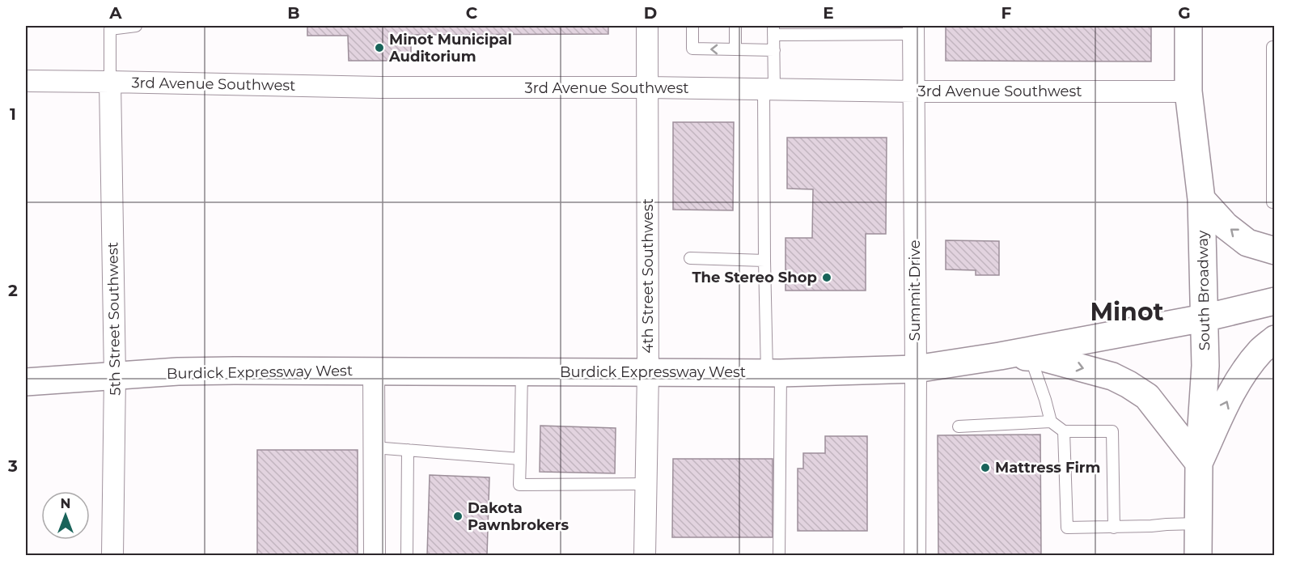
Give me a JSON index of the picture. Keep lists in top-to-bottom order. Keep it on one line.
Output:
{"streets":{"main road":["South Broadway","Burdick Expressway West"],"street":["3rd Avenue Southwest","4th Street Southwest","Summit Drive","5th Street Southwest"]},"crossings":[["3rd Avenue Southwest","4th Street Southwest"],["3rd Avenue Southwest","Summit Drive"],["3rd Avenue Southwest","South Broadway"],["3rd Avenue Southwest","5th Street Southwest"],["4th Street Southwest","Burdick Expressway West"],["Summit Drive","Burdick Expressway West"],["South Broadway","Burdick Expressway West"],["5th Street Southwest","Burdick Expressway West"]],"districts":["Minot"],"places":["Minot Municipal Auditorium","The Stereo Shop","Mattress Firm","Dakota Pawnbrokers"],"north":"top","grid":{"columns":["A","B","C","D","E","F","G"],"rows":["1","2","3"]}}
